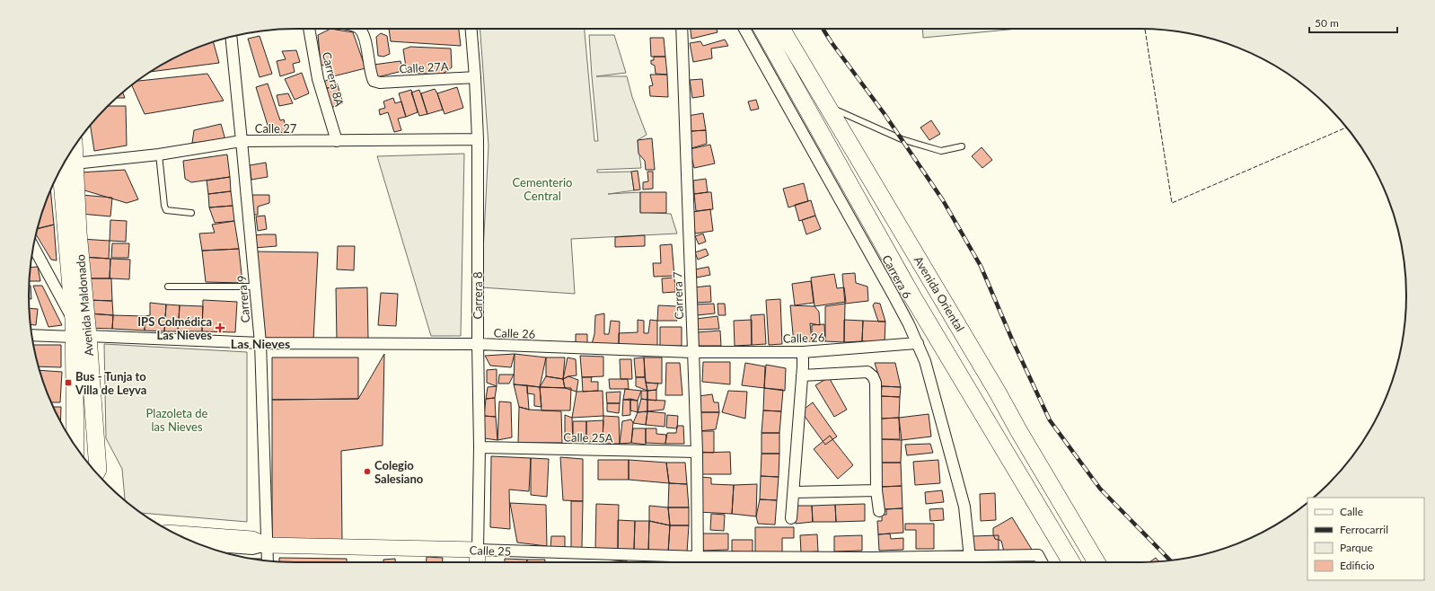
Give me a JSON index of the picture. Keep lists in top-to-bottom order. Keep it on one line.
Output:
{"streets":{"main road":["Avenida Oriental","Carrera 8","Avenida Maldonado","Calle 25"],"street":["Calle 27A","Carrera 8A","Calle 27","Carrera 6","Carrera 7","Carrera 9","Calle 26","Calle 25A"]},"crossings":[["Calle 27A","Carrera 8"],["Carrera 8A","Calle 27"],["Calle 27","Carrera 8"],["Calle 27","Carrera 9"],["Calle 27","Avenida Maldonado"],["Carrera 6","Calle 26"],["Carrera 6","Calle 25"],["Carrera 8","Calle 26"],["Carrera 8","Calle 25A"],["Carrera 8","Calle 25"],["Carrera 7","Calle 26"],["Carrera 7","Calle 25A"],["Carrera 7","Calle 25"],["Carrera 9","Calle 26"],["Carrera 9","Calle 25"],["Avenida Maldonado","Calle 26"]],"districts":["Las Nieves"],"parks":["Cementerio Central","Plazoleta de las Nieves"],"places":{"health":["IPS Colmédica Las Nieves"],"transit":["Bus - Tunja to Villa de Leyva"],"other":["Colegio Salesiano"]},"legend":["Calle","Ferrocarril","Parque","Edificio"],"scale_bar":"50 m"}
